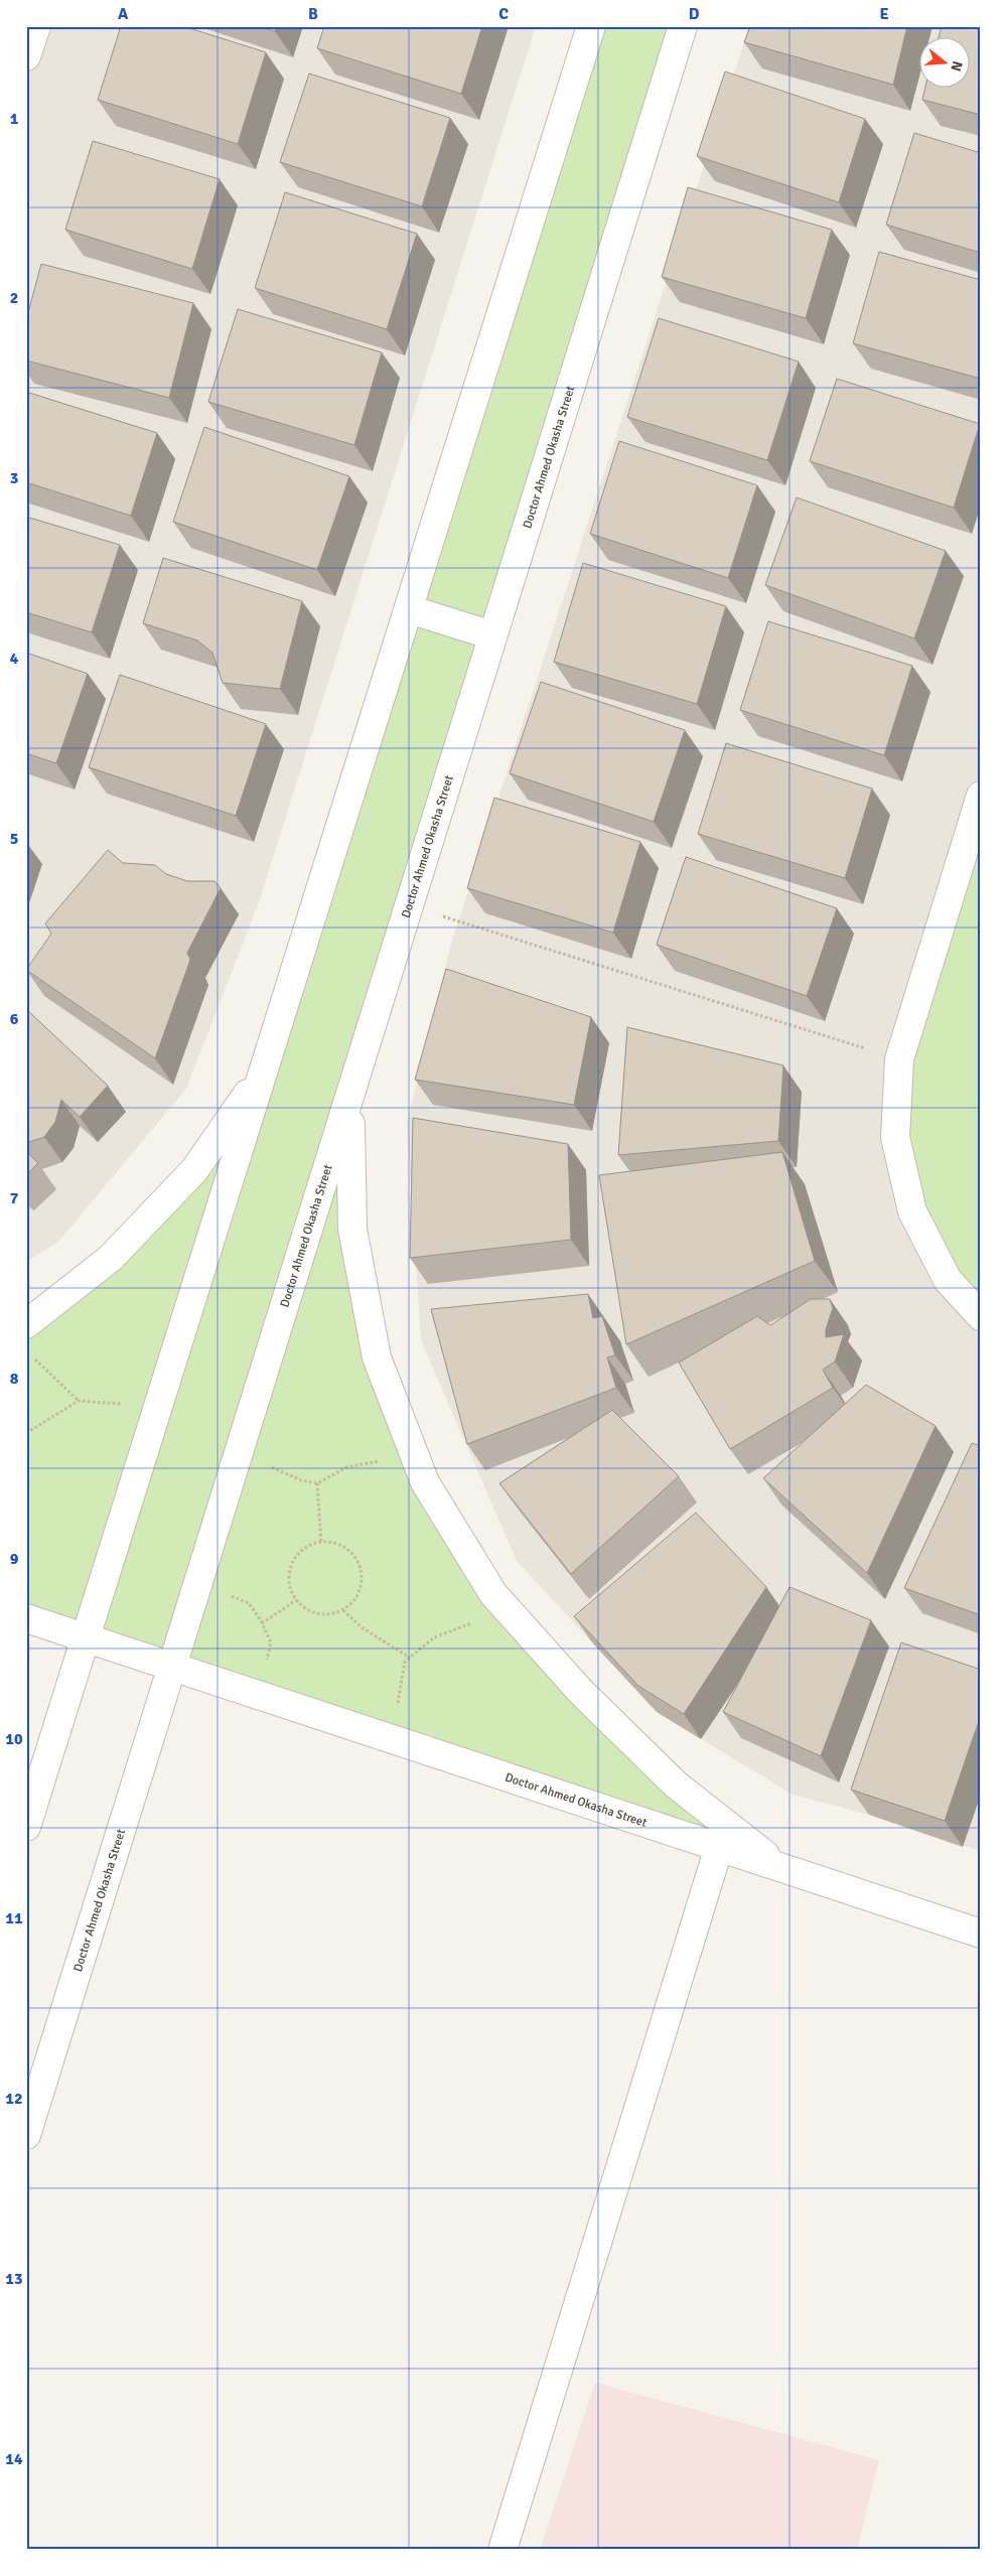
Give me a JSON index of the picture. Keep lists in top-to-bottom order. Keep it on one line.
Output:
{"streets":{"street":["Doctor Ahmed Okasha Street"]},"north":"right","grid":{"columns":["A","B","C","D","E"],"rows":["1","2","3","4","5","6","7","8","9","10","11","12","13","14"]}}
